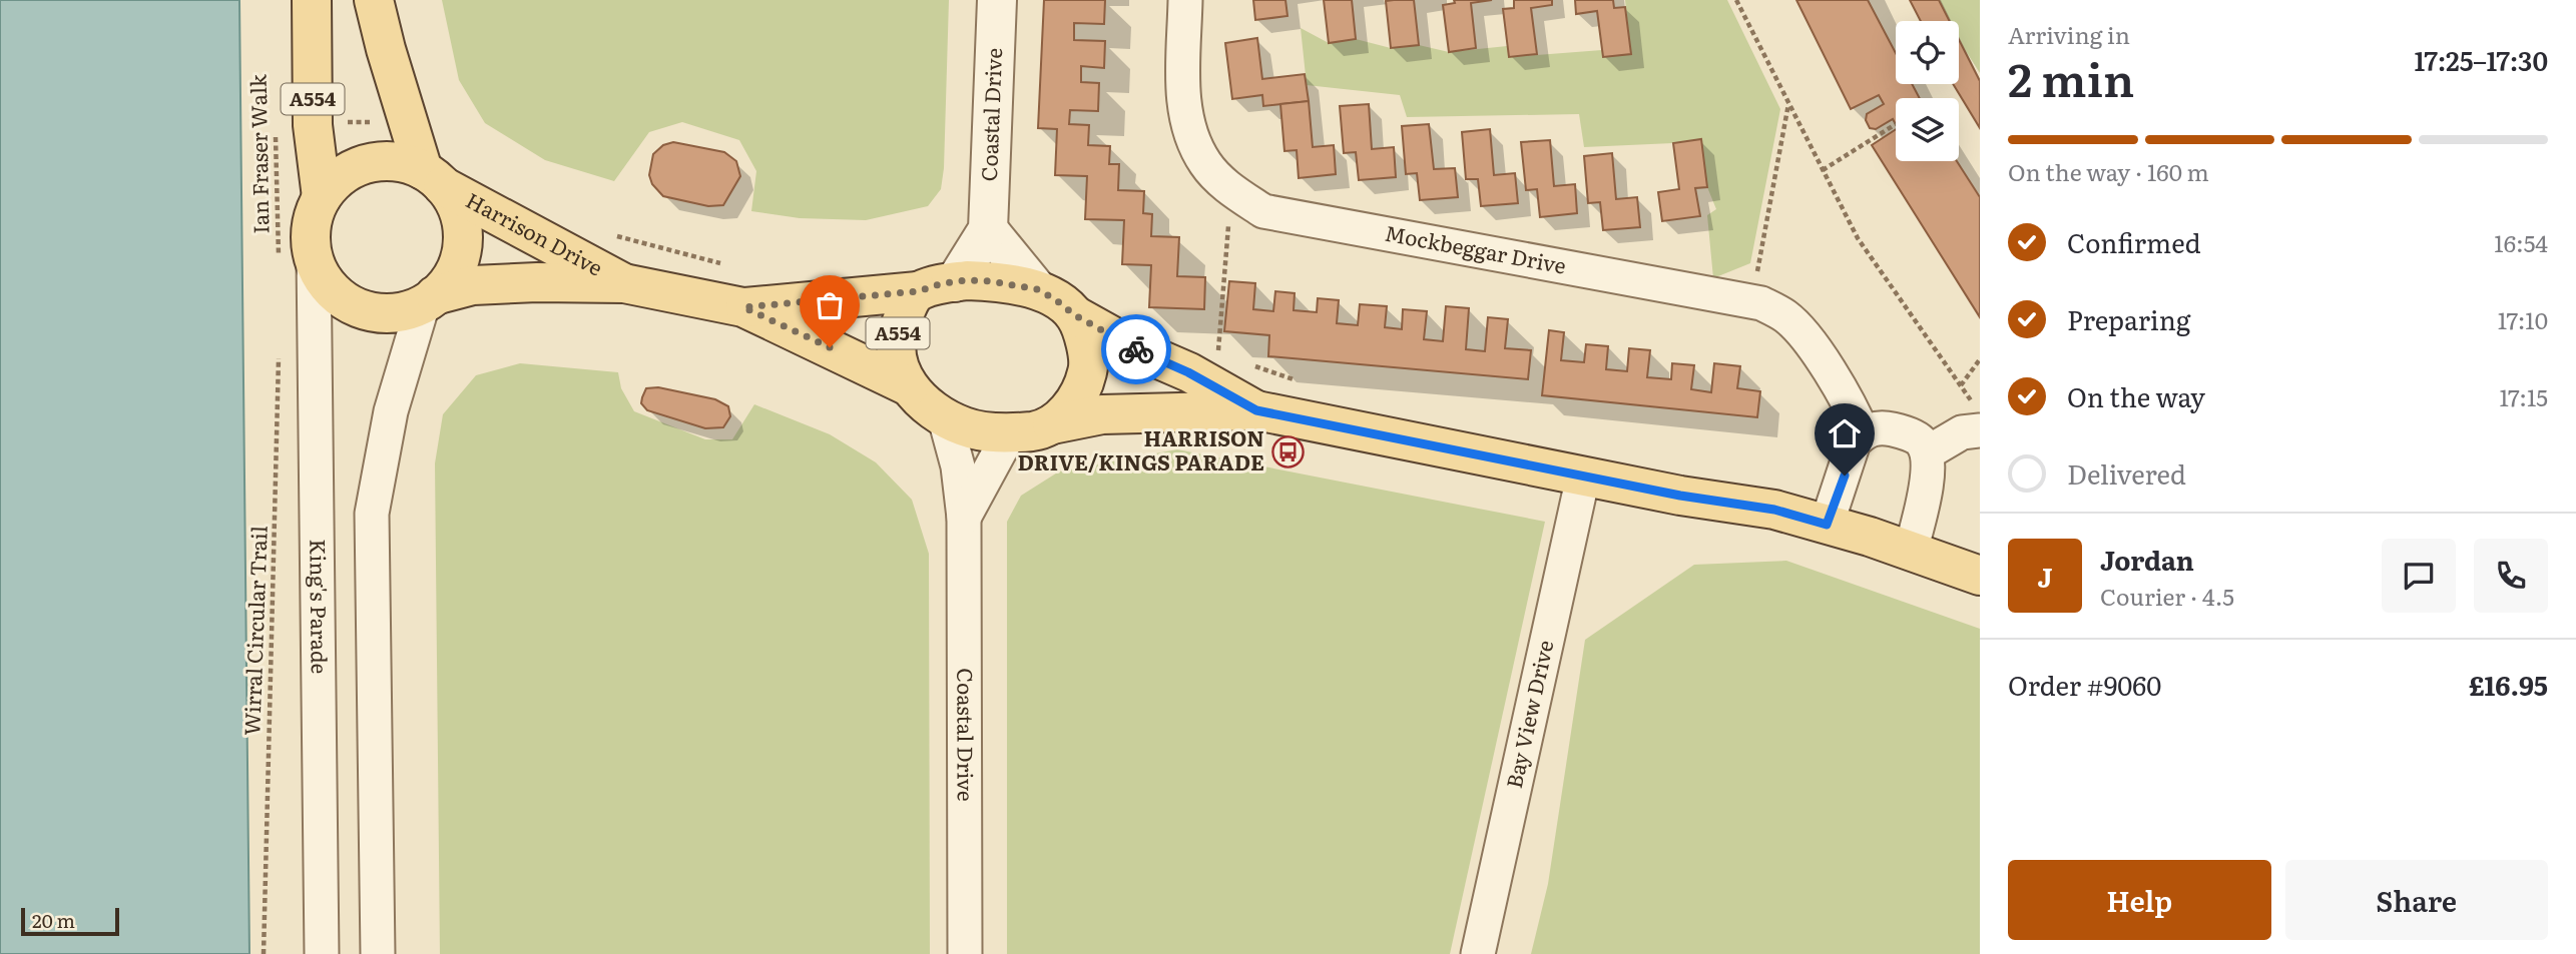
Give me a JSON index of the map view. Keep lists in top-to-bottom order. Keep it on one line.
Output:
{"streets":{"main road":["A554","Harrison Drive"],"street":["Coastal Drive","Mockbeggar Drive","King's Parade","Bay View Drive"],"path":["Ian Fraser Walk","Wirral Circular Trail"]},"crossings":[["A554","Coastal Drive"],["A554","Ian Fraser Walk"],["A554","Harrison Drive"],["A554","King's Parade"],["A554","Bay View Drive"],["Coastal Drive","Harrison Drive"],["Ian Fraser Walk","Harrison Drive"],["Ian Fraser Walk","King's Parade"],["Harrison Drive","King's Parade"]],"places":{"bus stop":["HARRISON DRIVE/KINGS PARADE"]},"scale_bar":"20 m","page":{"heading":["2 min","Arriving in","17:25–17:30"],"panel":["Jordan","Courier · 4.5","Order #9060","£16.95"],"bar":"On the way · 160 m","list":[["Confirmed","16:54"],["Preparing","17:10"],["On the way","17:15"],"Delivered"],"round":"J","buttons":["Help","Share"],"scale":"20 m"}}
